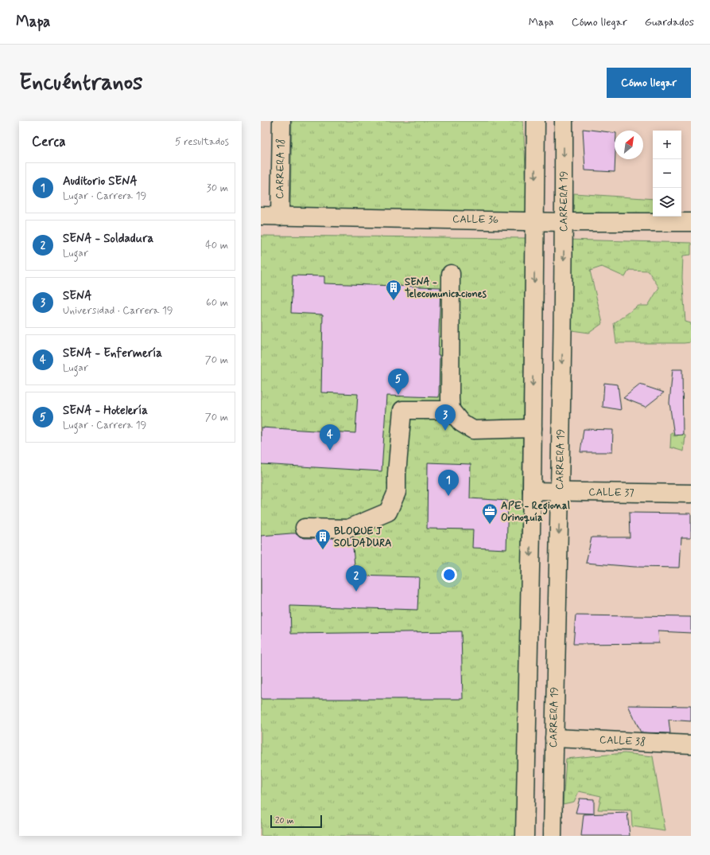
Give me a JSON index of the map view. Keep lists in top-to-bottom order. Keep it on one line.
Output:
{"streets":{"main road":["CARRERA 18","CARRERA 19","CALLE 36","CALLE 37","CALLE 38"]},"crossings":[["CARRERA 18","CALLE 36"],["CARRERA 19","CALLE 36"],["CARRERA 19","CALLE 37"],["CARRERA 19","CALLE 38"]],"places":{"building":["SENA - Telecomunicaciones","BLOQUE J SOLDADURA"],"office":["APE - Regional Orinoquía"]},"scale_bar":"20 m","north":"top right","page":{"header":"Mapa","nav":["Mapa","Cómo llegar","Guardados"],"buttons":"Cómo llegar","title":"Encuéntranos","heading":["Cerca","5 resultados"],"map_buttons":["+","−"],"list":[{"mark":"1","name":"Auditorio SENA","note":"Lugar · Carrera 19","value":"30 m"},{"mark":"2","name":"SENA - Soldadura","note":"Lugar","value":"40 m"},{"mark":"3","name":"SENA","note":"Universidad · Carrera 19","value":"60 m"},{"mark":"4","name":"SENA - Enfermería","note":"Lugar","value":"70 m"},{"mark":"5","name":"SENA - Hotelería","note":"Lugar · Carrera 19","value":"70 m"}],"pins":["5","3","4","1","2"],"scale":"20 m"}}
